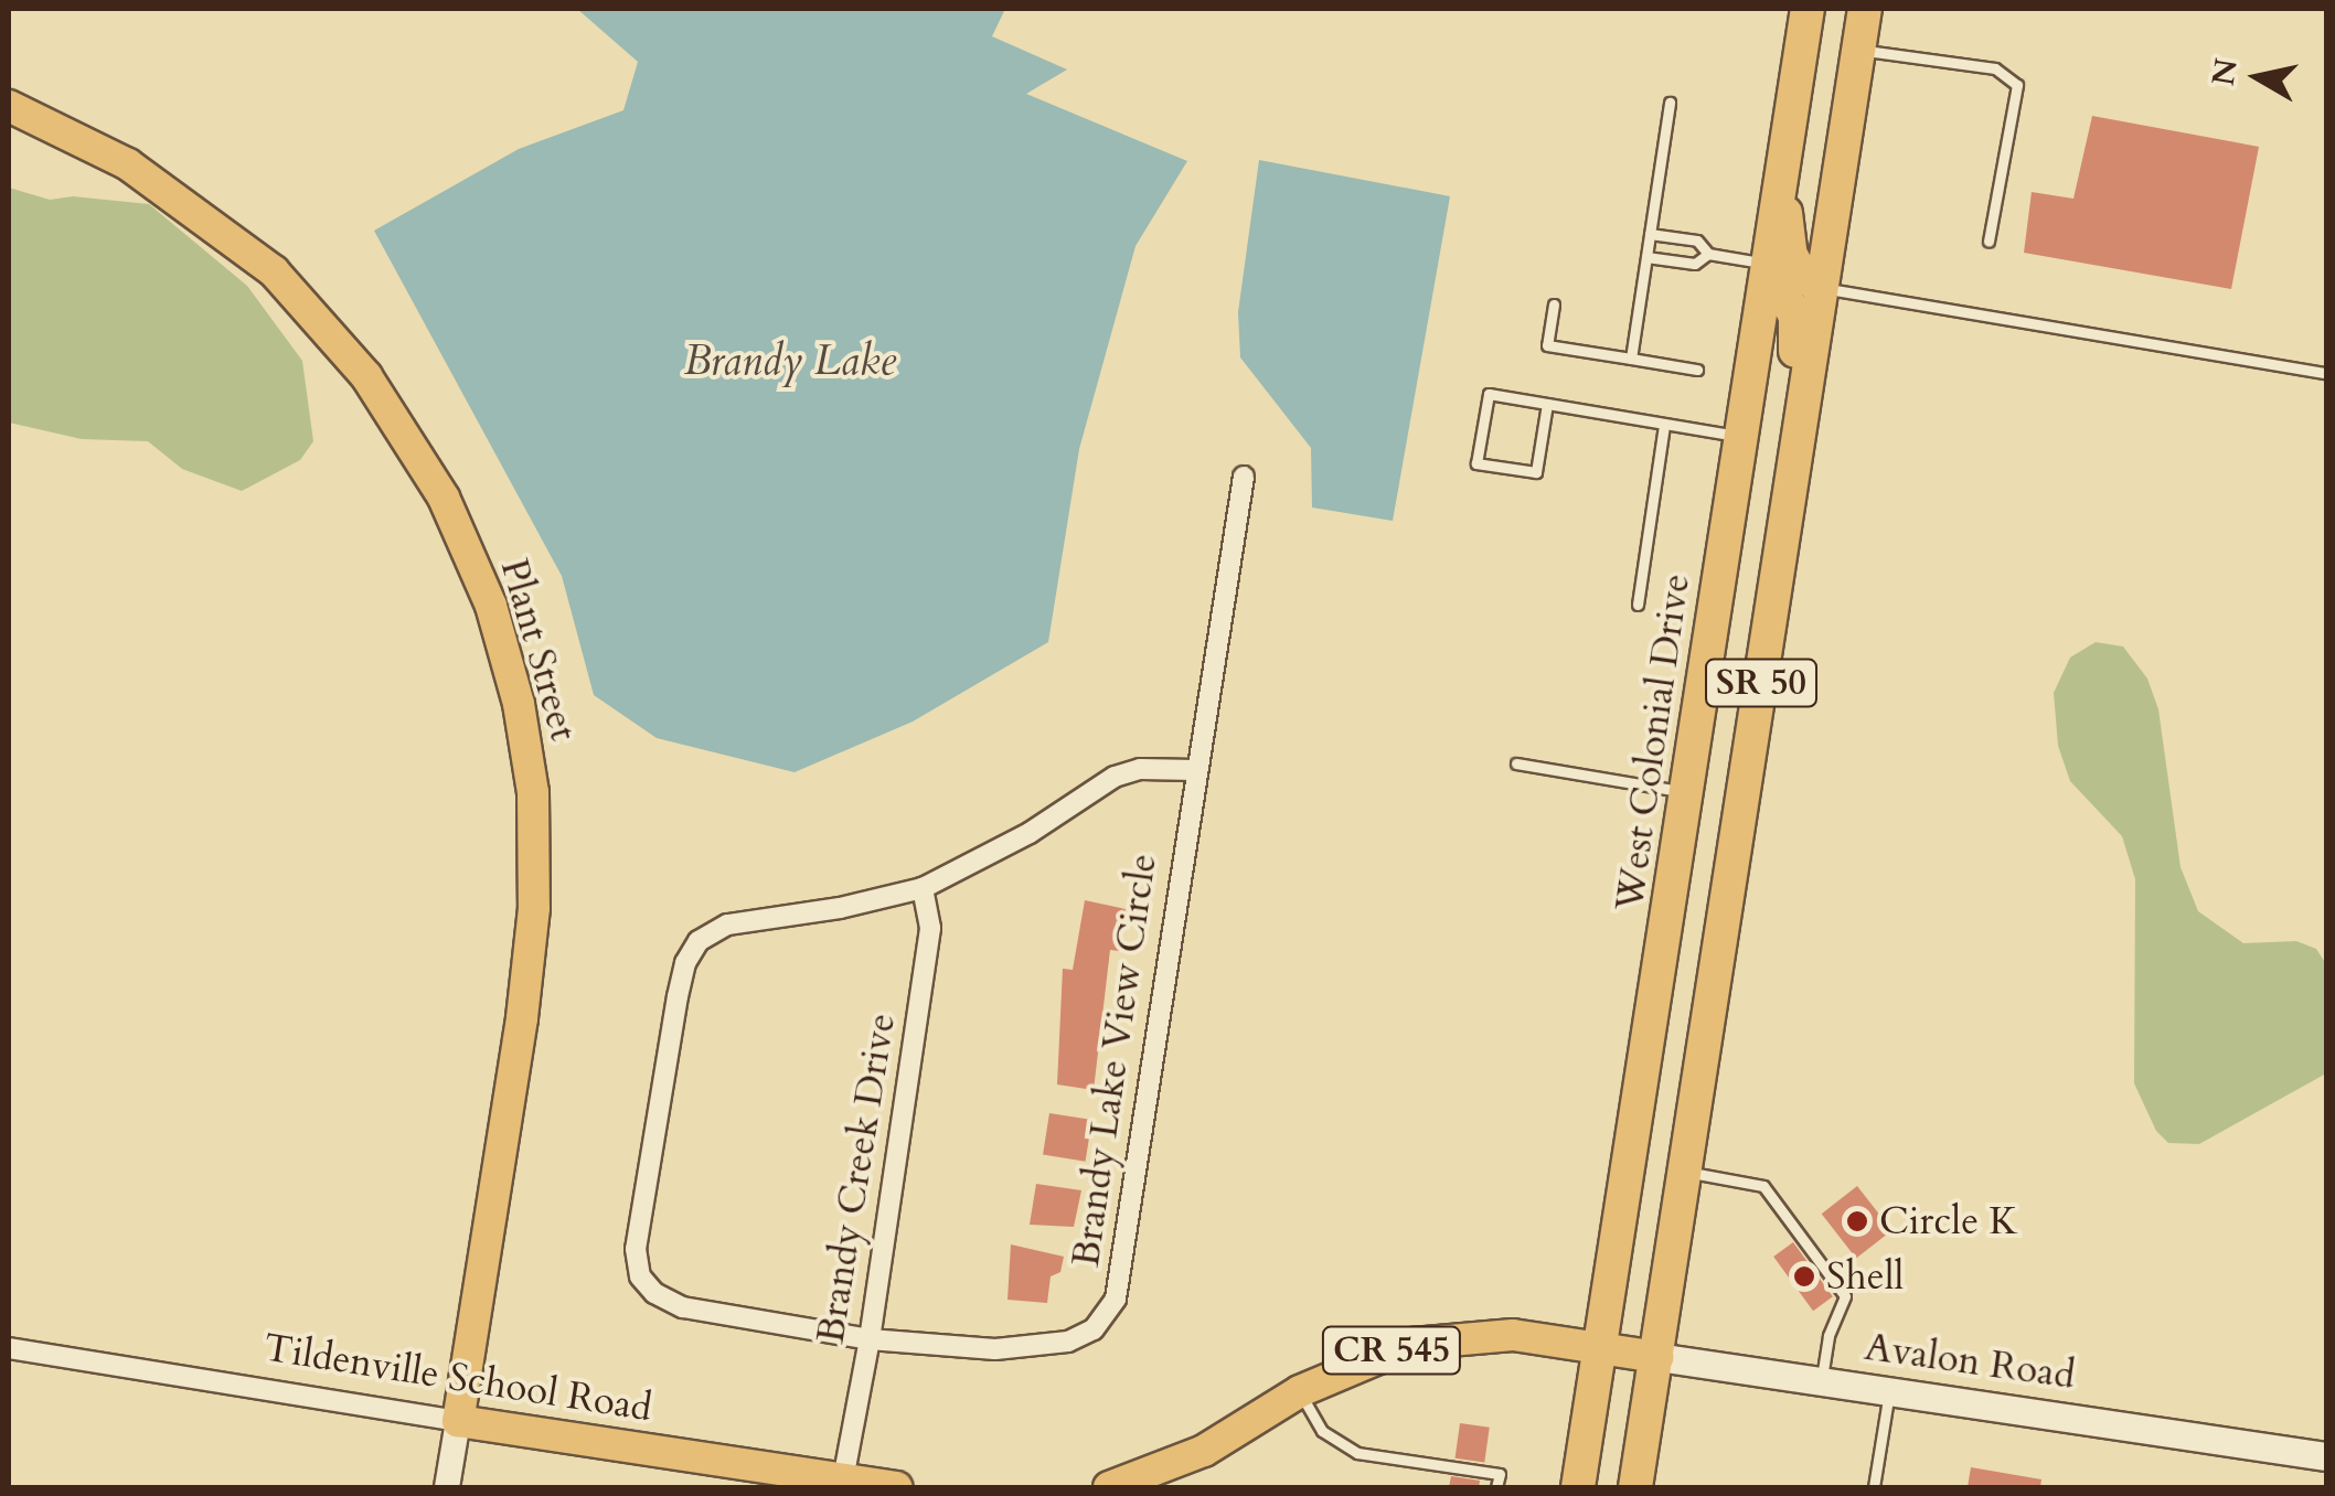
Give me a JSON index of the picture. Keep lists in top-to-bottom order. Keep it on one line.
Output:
{"streets":{"highway":["SR 50","West Colonial Drive"],"main road":["Plant Street","CR 545","Avalon Road","Tildenville School Road"],"street":["Brandy Lake View Circle","Brandy Creek Drive"]},"crossings":[["Plant Street","Tildenville School Road"],["SR 50","Avalon Road"],["West Colonial Drive","CR 545"],["West Colonial Drive","Avalon Road"],["Brandy Lake View Circle","Brandy Creek Drive"],["Brandy Creek Drive","Tildenville School Road"],["CR 545","Avalon Road"]],"water":["Brandy Lake"],"places":["Circle K","Shell"],"north":"left"}
